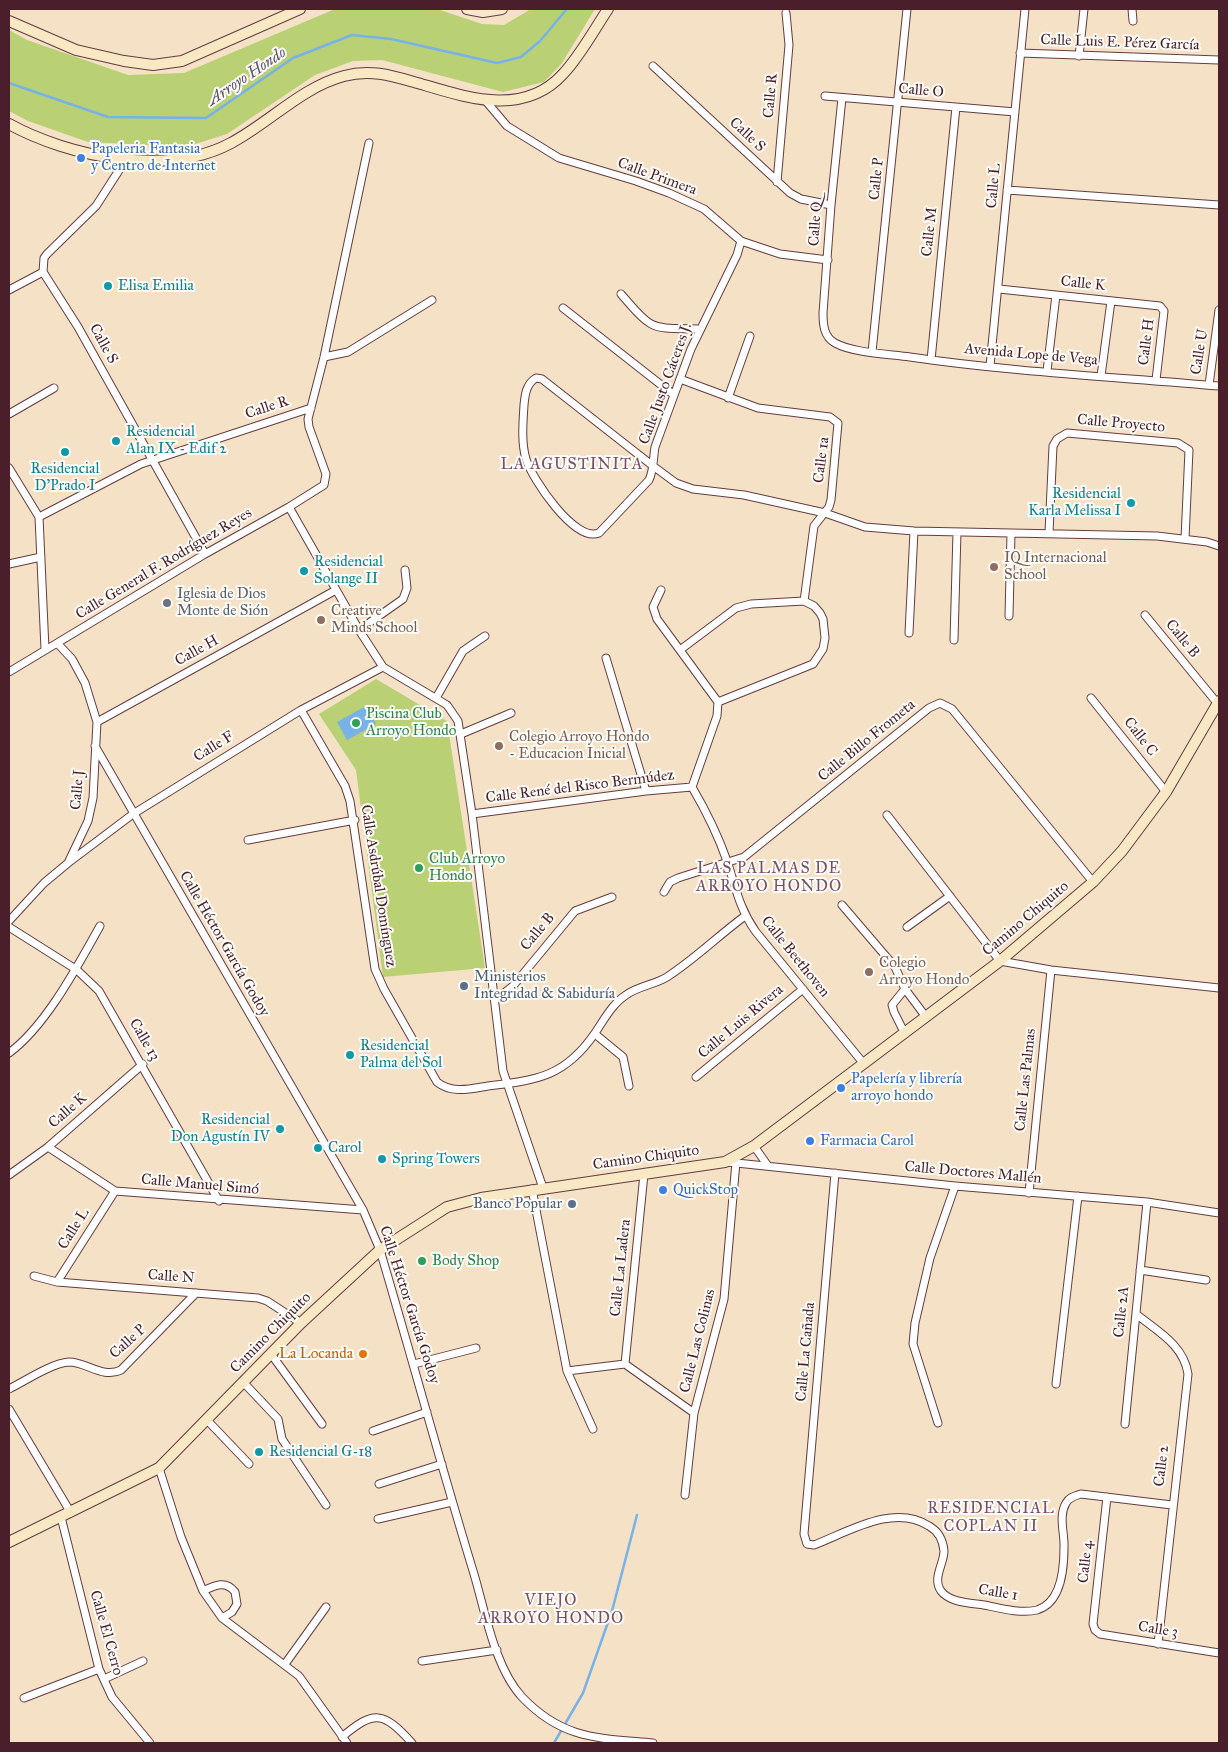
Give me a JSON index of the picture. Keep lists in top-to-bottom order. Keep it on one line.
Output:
{"streets":{"main road":["Camino Chiquito"],"street":["Calle Luis E. Pérez García","Calle O","Calle R","Calle S","Calle Primera","Calle P","Calle L","Calle Q","Calle M","Calle K","Calle H","Calle U","Avenida Lope de Vega","Calle Justo Cáceres J.","Calle Proyecto","Calle 1a","Calle General F. Rodríguez Reyes","Calle B","Calle C","Calle Billo Frometa","Calle F","Calle René del Risco Bermúdez","Calle J","Calle Asdrúbal Domínguez","Calle Héctor García Godoy","Calle Beethoven","Calle Luis Rivera","Calle 13","Calle Las Palmas","Calle Doctores Mallén","Calle Manuel Simó","Calle La Ladera","Calle N","Calle 2A","Calle Las Colinas","Calle La Cañada","Calle 2","Calle 4","Calle 1","Calle 3","Calle El Cerro"]},"crossings":[["Calle Luis E. Pérez García","Calle L"],["Calle O","Calle P"],["Calle O","Calle L"],["Calle O","Calle Q"],["Calle O","Calle M"],["Calle R","Calle S"],["Calle R","Calle General F. Rodríguez Reyes"],["Calle S","Calle Q"],["Calle S","Calle General F. Rodríguez Reyes"],["Calle Primera","Calle Q"],["Calle Primera","Calle Justo Cáceres J."],["Calle P","Avenida Lope de Vega"],["Calle P","Calle N"],["Calle L","Calle K"],["Calle L","Avenida Lope de Vega"],["Calle L","Calle Manuel Simó"],["Calle L","Calle N"],["Calle Q","Avenida Lope de Vega"],["Calle M","Avenida Lope de Vega"],["Calle K","Calle H"],["Calle K","Calle 13"],["Calle K","Calle Manuel Simó"],["Calle H","Avenida Lope de Vega"],["Calle H","Calle J"],["Calle U","Avenida Lope de Vega"],["Calle Justo Cáceres J.","Calle 1a"],["Calle General F. Rodríguez Reyes","Calle J"],["Calle B","Camino Chiquito"],["Calle C","Camino Chiquito"],["Calle Billo Frometa","Camino Chiquito"],["Calle Billo Frometa","Calle Beethoven"],["Calle F","Calle J"],["Calle F","Calle Asdrúbal Domínguez"],["Calle F","Calle Héctor García Godoy"],["Calle René del Risco Bermúdez","Calle Beethoven"],["Calle J","Calle Héctor García Godoy"],["Calle Asdrúbal Domínguez","Calle Beethoven"],["Camino Chiquito","Calle Héctor García Godoy"],["Camino Chiquito","Calle Beethoven"],["Camino Chiquito","Calle Doctores Mallén"],["Camino Chiquito","Calle La Ladera"],["Camino Chiquito","Calle N"],["Camino Chiquito","Calle El Cerro"],["Calle Héctor García Godoy","Calle Manuel Simó"],["Calle Beethoven","Calle Luis Rivera"],["Calle 13","Calle Manuel Simó"],["Calle Las Palmas","Calle Doctores Mallén"],["Calle Doctores Mallén","Calle 2A"],["Calle Doctores Mallén","Calle Las Colinas"],["Calle Doctores Mallén","Calle La Cañada"],["Calle 2A","Calle 2"],["Calle La Cañada","Calle 1"],["Calle 2","Calle 1"],["Calle 2","Calle 3"],["Calle 4","Calle 1"],["Calle 4","Calle 3"]],"districts":["LA AGUSTINITA","LAS PALMAS DE ARROYO HONDO","RESIDENCIAL COPLAN II","VIEJO ARROYO HONDO"],"water":["Arroyo Hondo"],"places":["Papeleria Fantasia y Centro de Internet","Elisa Emilia","Residencial Alan IX - Edif 2","Residencial D'Prado I","Residencial Karla Melissa I","IQ Internacional School","Residencial Solange II","Iglesia de Dios Monte de Sión","Creative Minds School","Piscina Club Arroyo Hondo","Colegio Arroyo Hondo - Educacion Inicial","Club Arroyo Hondo","Colegio Arroyo Hondo","Ministerios Integridad & Sabiduría","Residencial Palma del Sol","Papelería y librería arroyo hondo","Residencial Don Agustín IV","Farmacia Carol","Carol","Spring Towers","QuickStop","Banco Popular","Body Shop","La Locanda","Residencial G-18"]}
